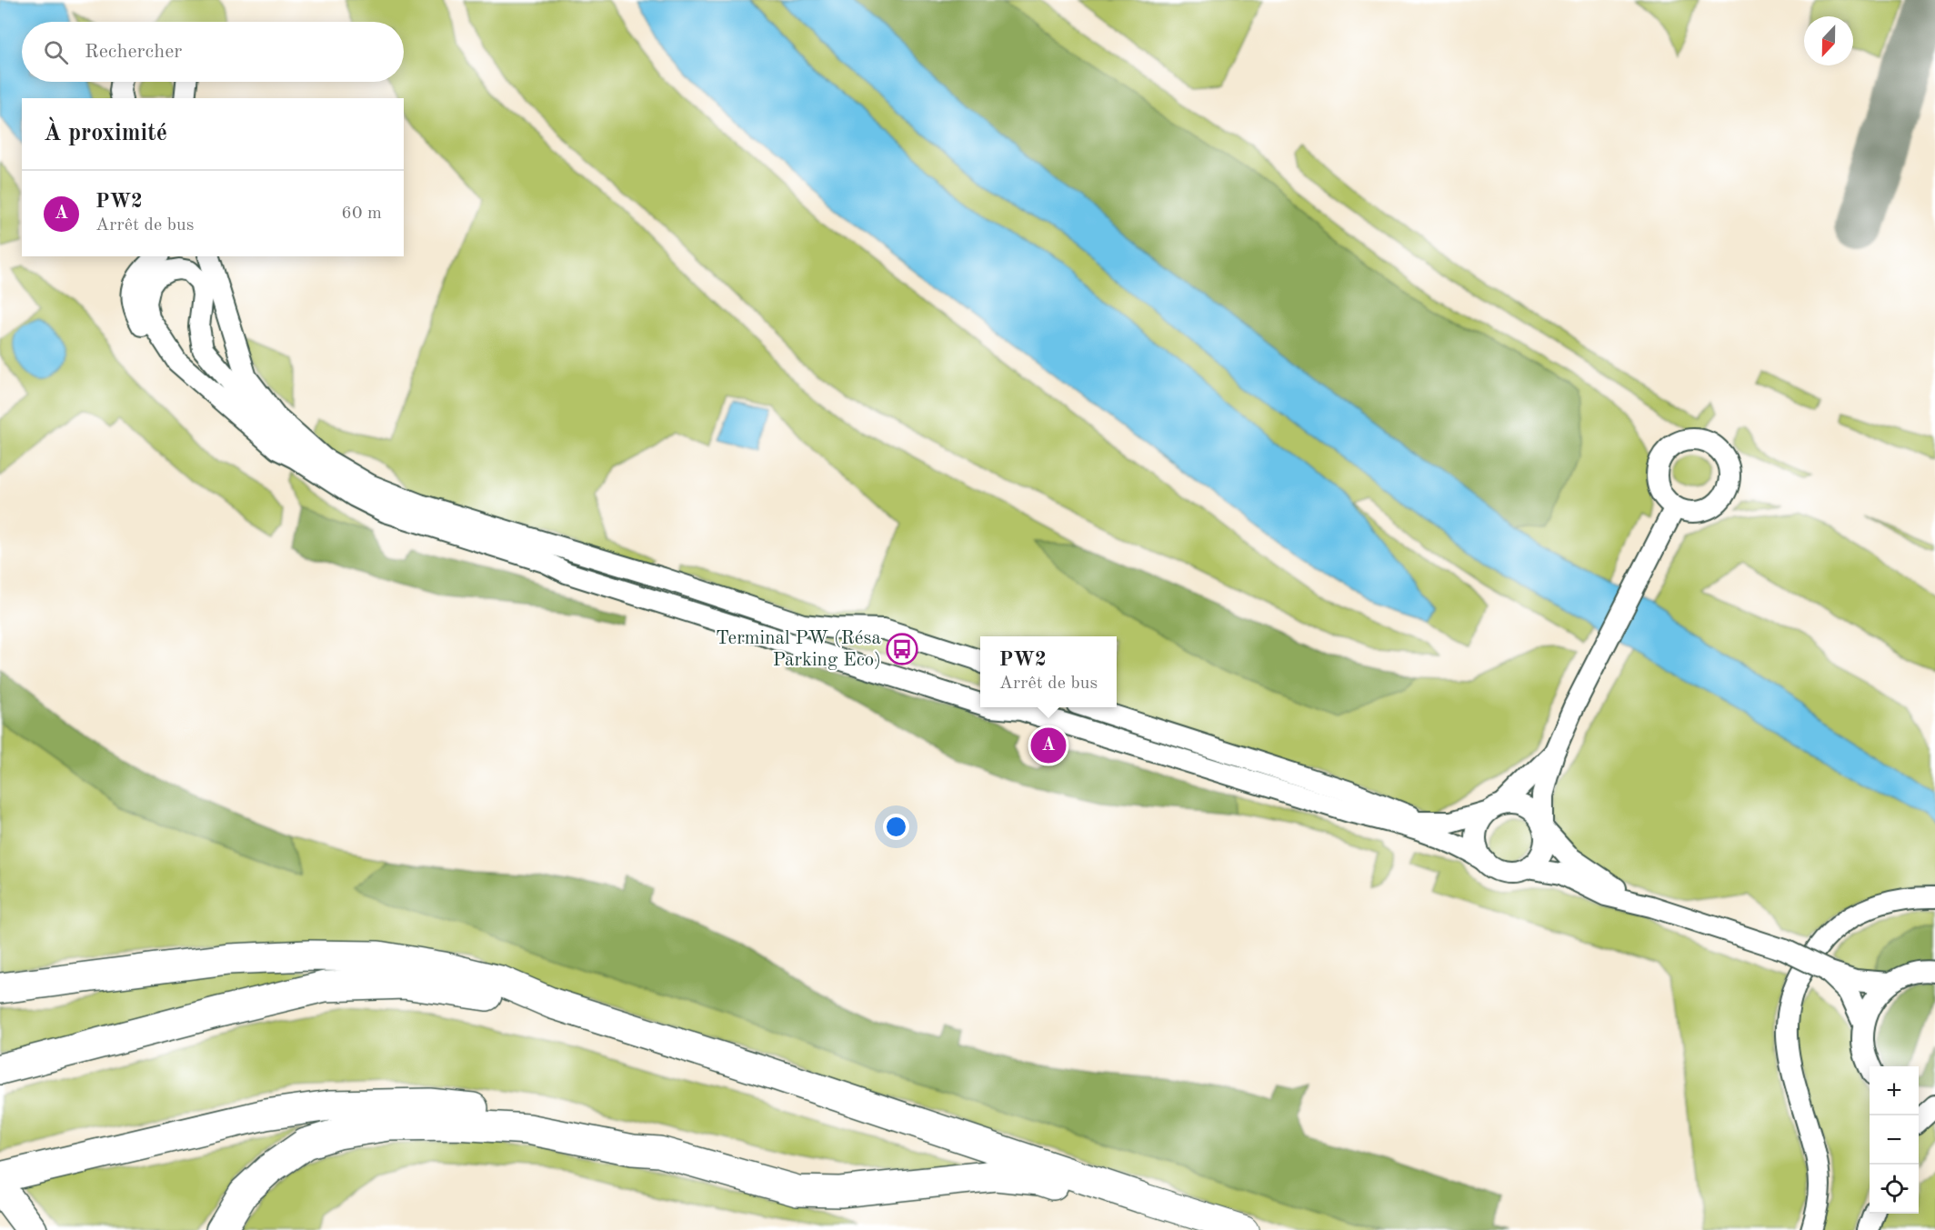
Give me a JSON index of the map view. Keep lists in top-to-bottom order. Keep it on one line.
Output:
{"places":{"bus stop":["Terminal PW (Résa Parking Eco)"]},"north":"bottom","page":{"search":"Rechercher","heading":"À proximité","list":[{"mark":"A","name":"PW2","note":"Arrêt de bus","value":"60 m"}],"popup":["PW2","Arrêt de bus"],"pins":"A","map_buttons":["+","−"]}}
